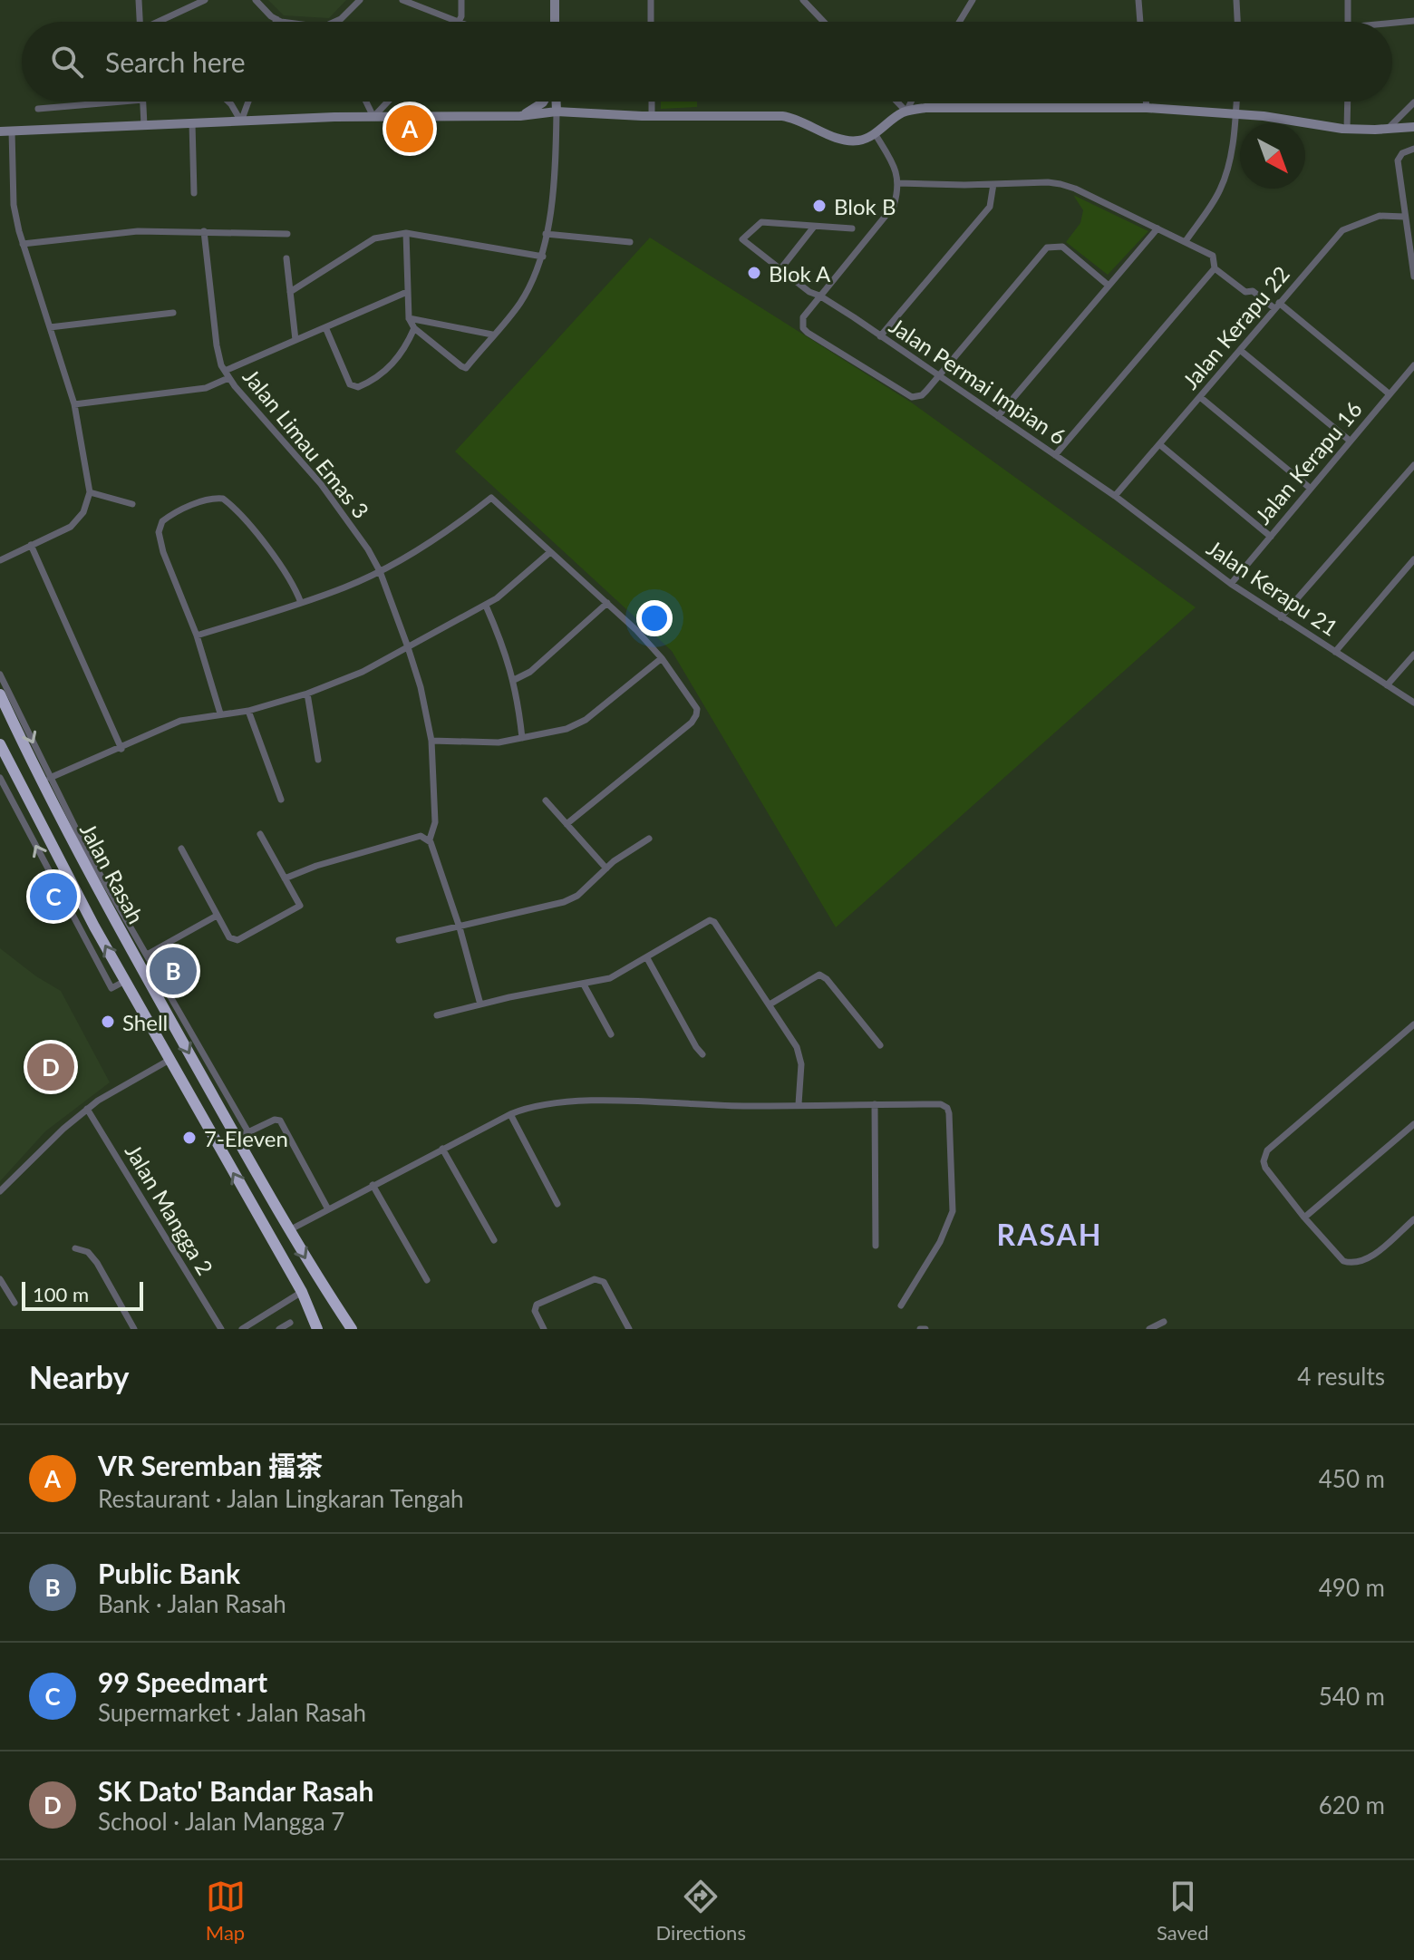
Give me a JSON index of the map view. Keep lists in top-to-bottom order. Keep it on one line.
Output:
{"streets":{"highway":["Jalan Rasah"],"street":["Jalan Kerapu 22","Jalan Permai Impian 6","Jalan Limau Emas 3","Jalan Kerapu 16","Jalan Kerapu 21","Jalan Mangga 2"]},"crossings":[["Jalan Kerapu 22","Jalan Permai Impian 6"],["Jalan Kerapu 22","Jalan Kerapu 21"],["Jalan Permai Impian 6","Jalan Kerapu 21"],["Jalan Kerapu 16","Jalan Kerapu 21"]],"districts":["RASAH"],"places":["Blok B","Blok A","Shell","7-Eleven"],"scale_bar":"100 m","north":"bottom right","page":{"search":"Search here","pins":["A","C","B","D"],"scale":"100 m","heading":["Nearby","4 results"],"list":[{"mark":"A","name":"VR Seremban 擂茶","note":"Restaurant · Jalan Lingkaran Tengah","value":"450 m"},{"mark":"B","name":"Public Bank","note":"Bank · Jalan Rasah","value":"490 m"},{"mark":"C","name":"99 Speedmart","note":"Supermarket · Jalan Rasah","value":"540 m"},{"mark":"D","name":"SK Dato' Bandar Rasah","note":"School · Jalan Mangga 7","value":"620 m"}],"nav":["Map","Directions","Saved"]}}
